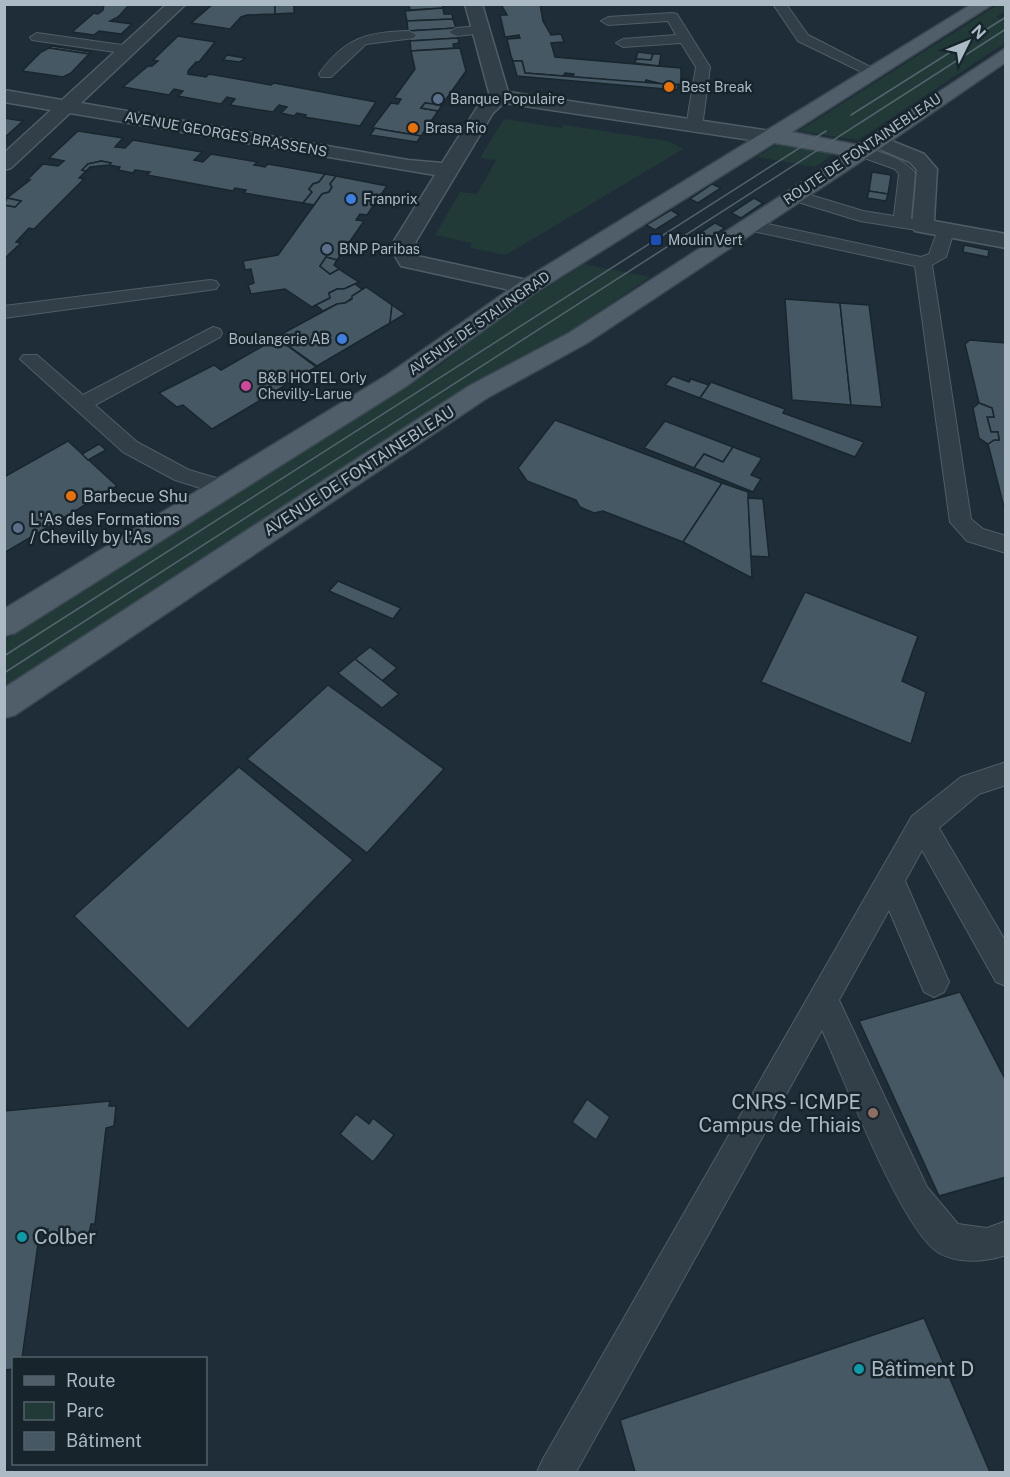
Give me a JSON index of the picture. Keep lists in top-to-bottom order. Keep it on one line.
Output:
{"streets":{"main road":["ROUTE DE FONTAINEBLEAU","AVENUE DE STALINGRAD","AVENUE DE FONTAINEBLEAU"],"street":["AVENUE GEORGES BRASSENS"]},"crossings":[["ROUTE DE FONTAINEBLEAU","AVENUE DE FONTAINEBLEAU"]],"places":{"other":["Best Break","Banque Populaire","Brasa Rio","Franprix","BNP Paribas","Boulangerie AB","B&B HOTEL Orly Chevilly-Larue","Barbecue Shu","L'As des Formations / Chevilly by l'As","CNRS - ICMPE Campus de Thiais","Colber","Bâtiment D"],"transit":["Moulin Vert"]},"legend":["Route","Parc","Bâtiment"],"north":"top right"}
